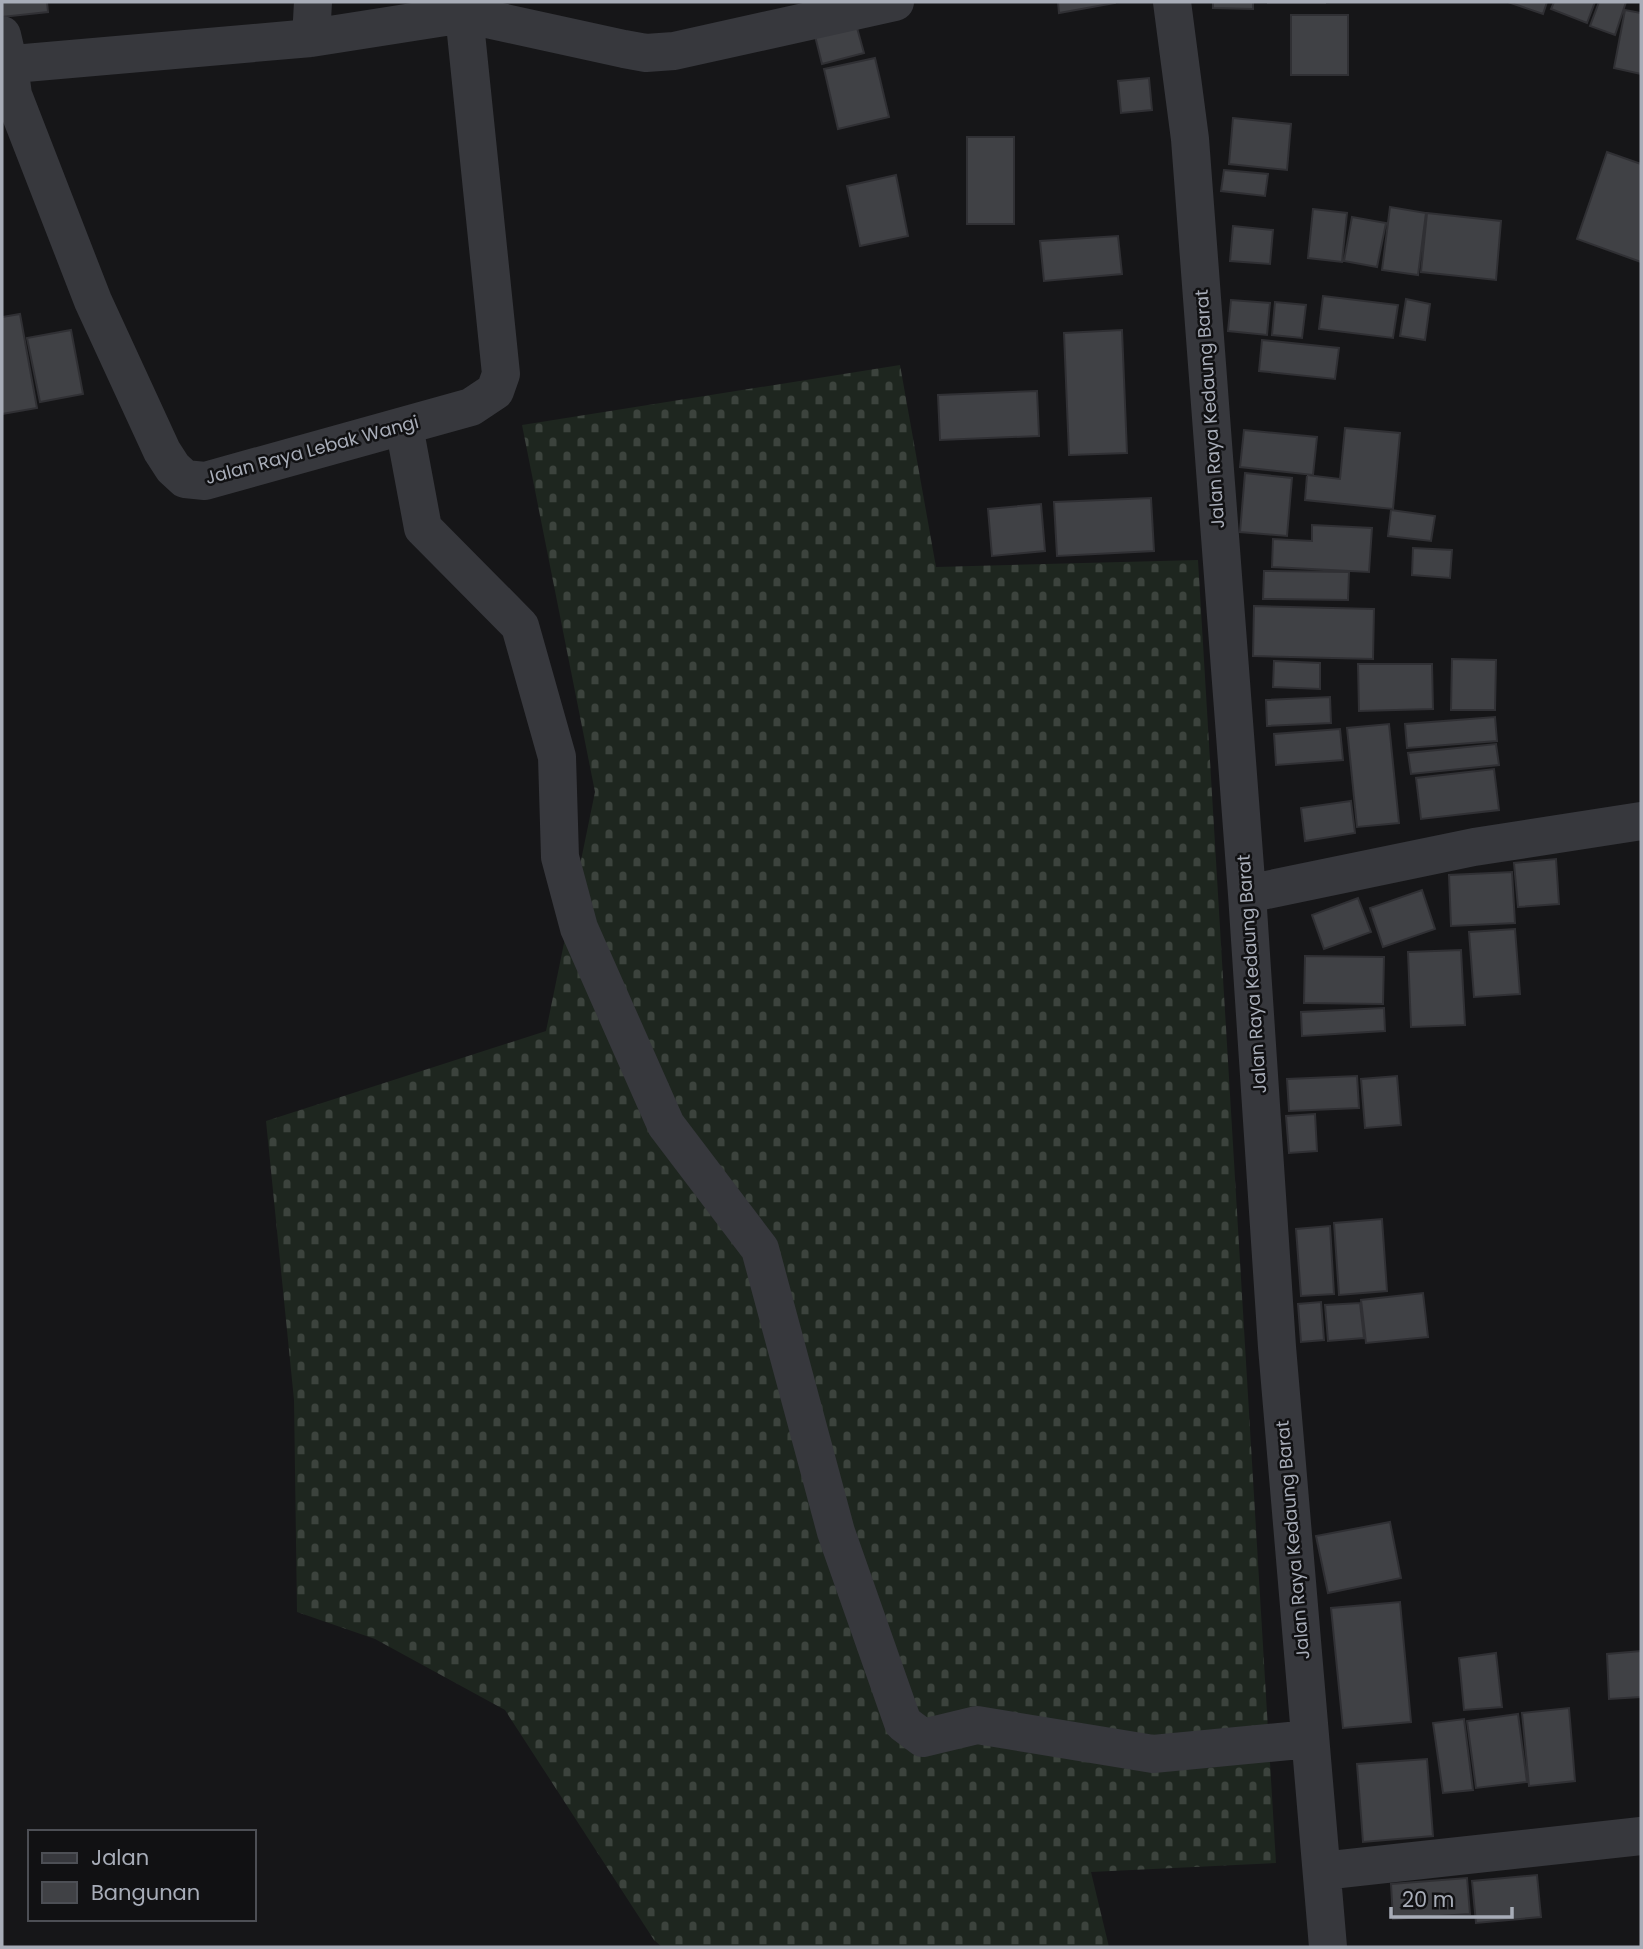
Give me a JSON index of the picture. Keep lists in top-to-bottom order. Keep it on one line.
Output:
{"streets":{"street":["Jalan Raya Kedaung Barat","Jalan Raya Lebak Wangi"]},"legend":["Jalan","Bangunan"],"scale_bar":"20 m"}
